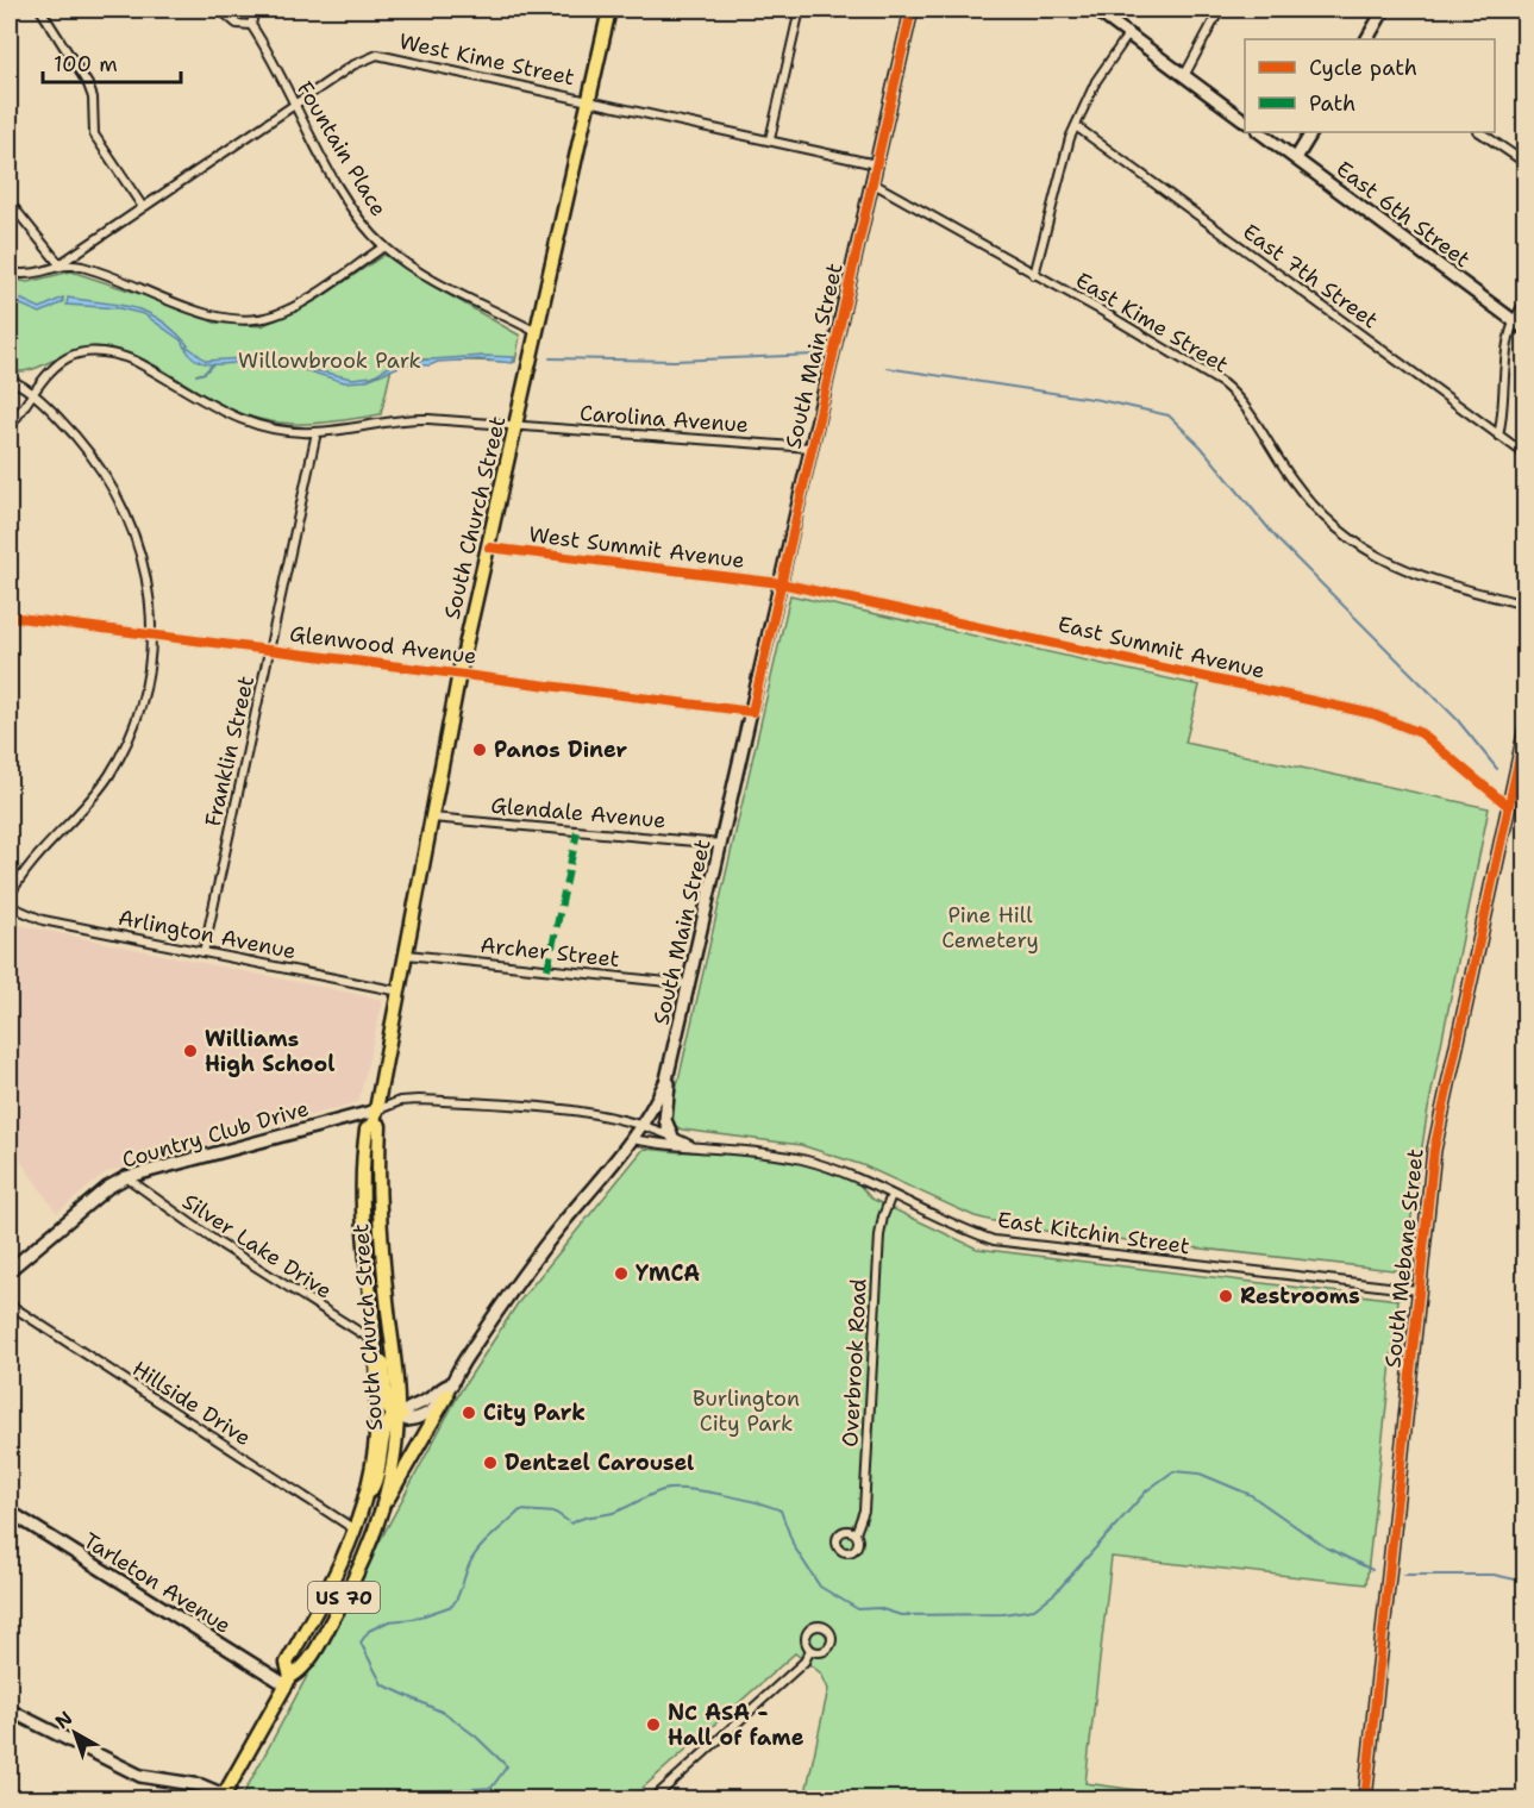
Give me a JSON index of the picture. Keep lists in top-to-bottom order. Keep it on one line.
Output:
{"streets":{"main road":["South Church Street","US 70"],"street":["West Kime Street","Fountain Place","East 6th Street","East 7th Street","East Kime Street","South Main Street","Carolina Avenue","West Summit Avenue","Glenwood Avenue","East Summit Avenue","Franklin Street","Glendale Avenue","Arlington Avenue","Archer Street","Country Club Drive","East Kitchin Street","Silver Lake Drive","South Mebane Street","Overbrook Road","Hillside Drive","Tarleton Avenue"]},"crossings":[["West Kime Street","Fountain Place"],["West Kime Street","South Main Street"],["West Kime Street","South Church Street"],["Fountain Place","South Church Street"],["East Kime Street","South Main Street"],["South Main Street","Carolina Avenue"],["South Main Street","South Church Street"],["South Main Street","West Summit Avenue"],["South Main Street","Glenwood Avenue"],["South Main Street","East Summit Avenue"],["South Main Street","Glendale Avenue"],["South Main Street","Archer Street"],["South Main Street","East Kitchin Street"],["Carolina Avenue","South Church Street"],["Carolina Avenue","Franklin Street"],["South Church Street","West Summit Avenue"],["South Church Street","Glenwood Avenue"],["South Church Street","Glendale Avenue"],["South Church Street","Arlington Avenue"],["South Church Street","Archer Street"],["South Church Street","Country Club Drive"],["South Church Street","East Kitchin Street"],["South Church Street","Silver Lake Drive"],["South Church Street","Hillside Drive"],["South Church Street","Tarleton Avenue"],["West Summit Avenue","East Summit Avenue"],["Glenwood Avenue","Franklin Street"],["East Summit Avenue","South Mebane Street"],["Franklin Street","Arlington Avenue"],["Country Club Drive","East Kitchin Street"],["Country Club Drive","Silver Lake Drive"],["East Kitchin Street","South Mebane Street"],["East Kitchin Street","Overbrook Road"]],"parks":["Willowbrook Park","Pine Hill Cemetery","Burlington City Park"],"places":["Panos Diner","Williams High School","YMCA","Restrooms","City Park","Dentzel Carousel","NC ASA - Hall of fame"],"legend":["Cycle path","Path"],"scale_bar":"100 m","north":"top left"}
